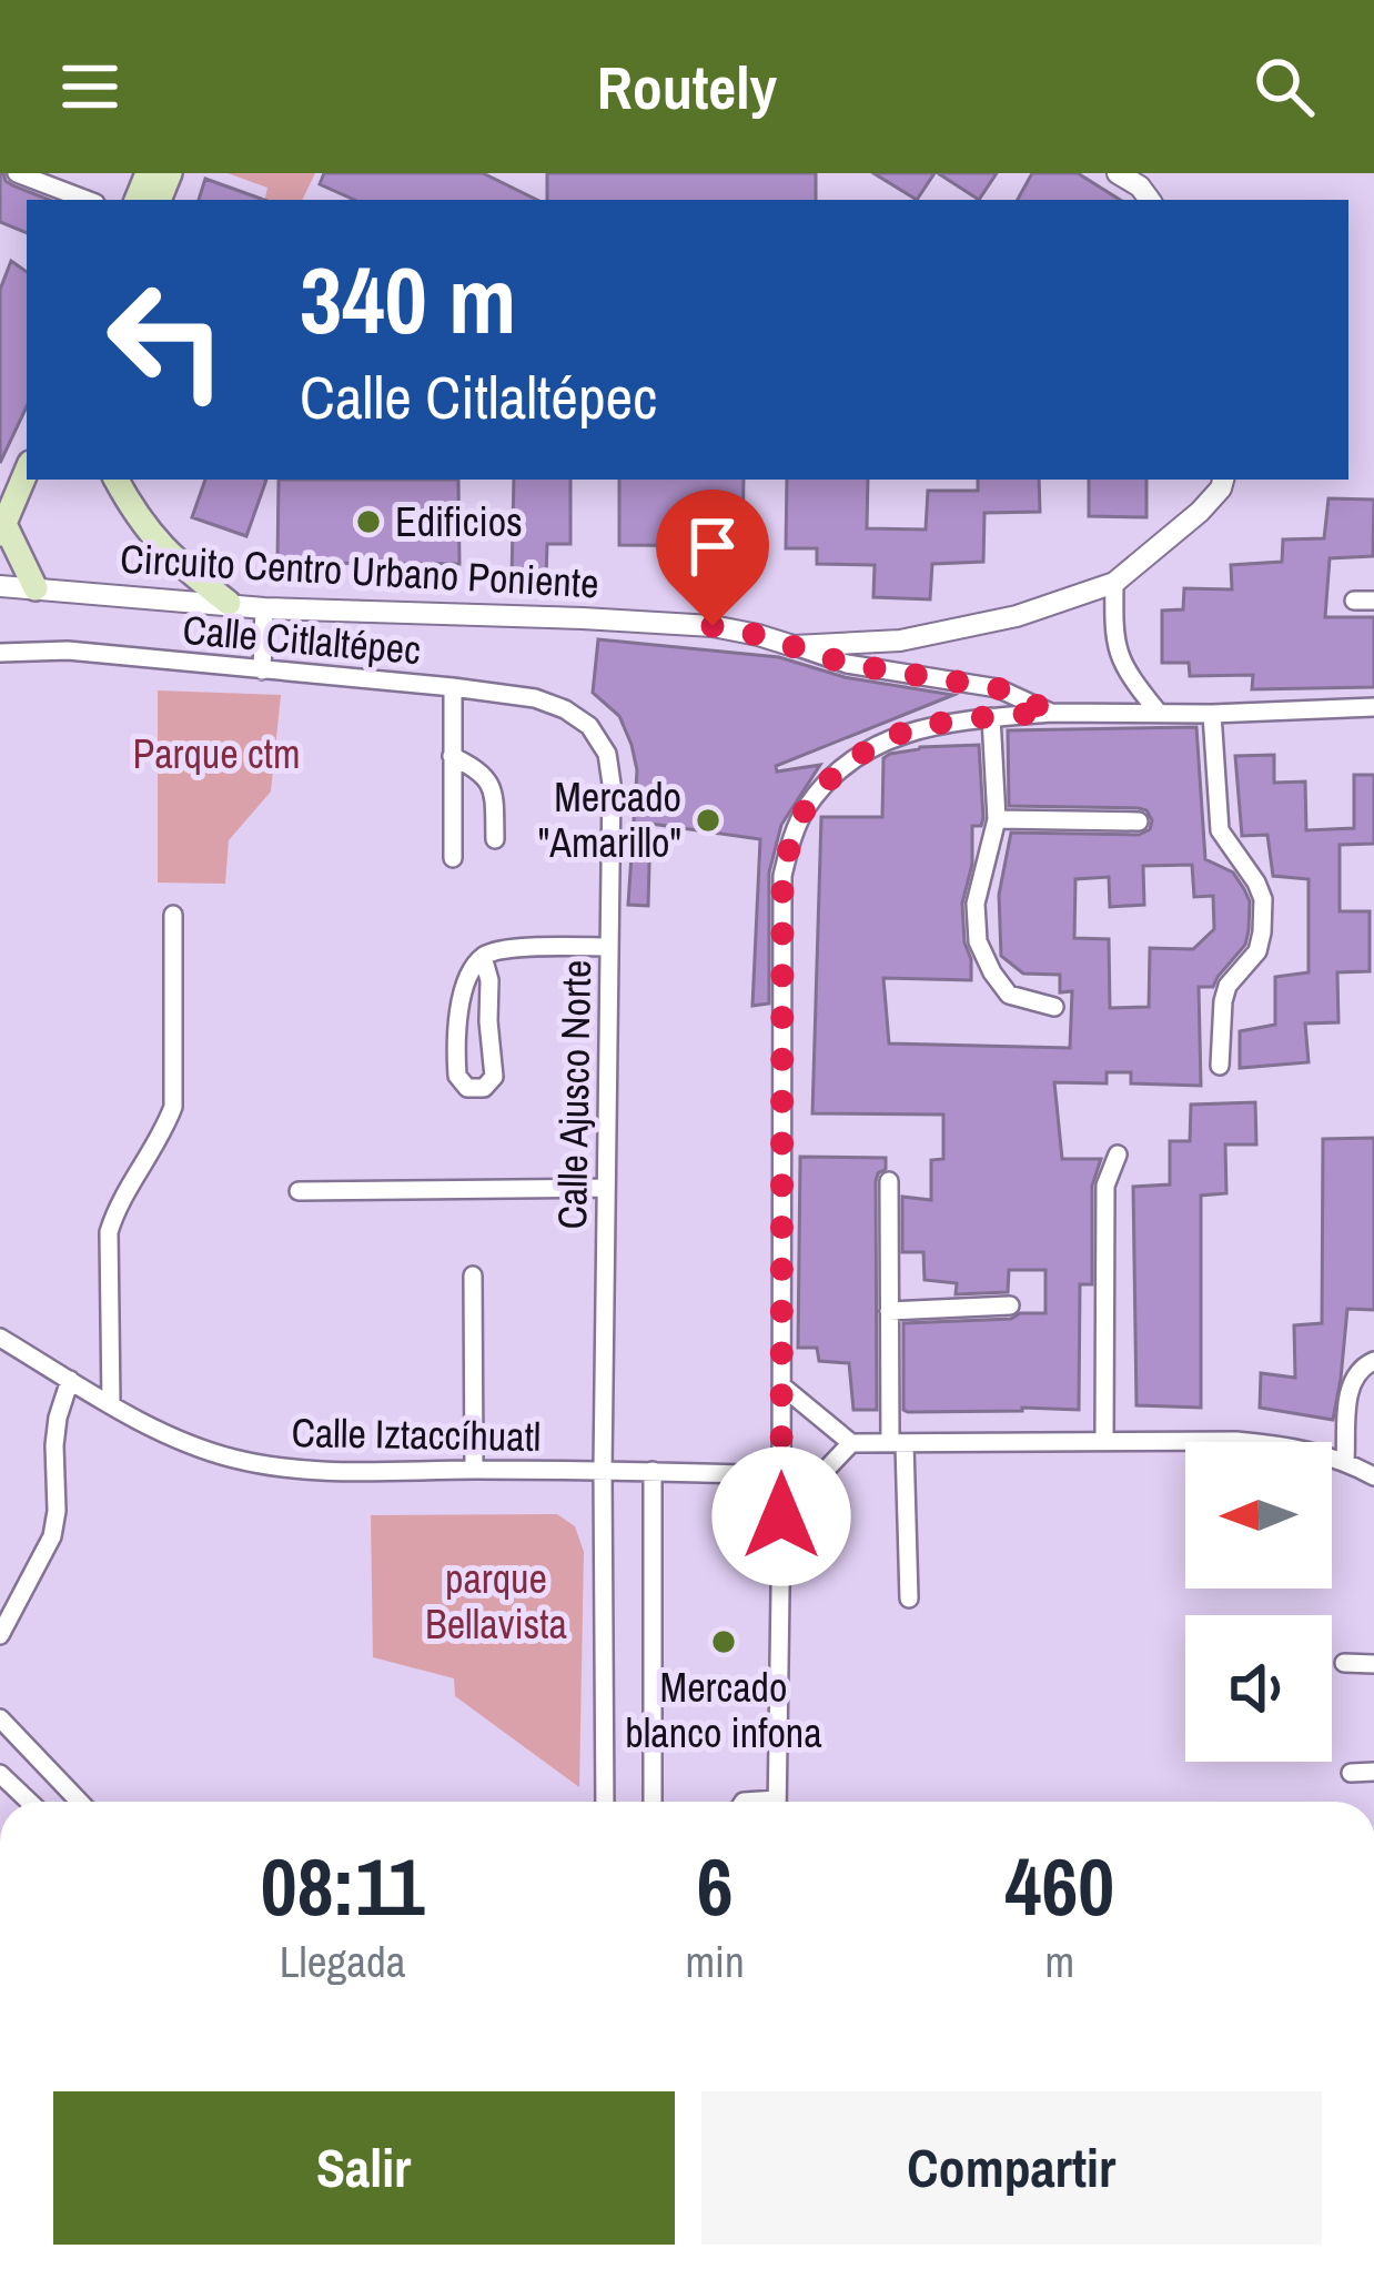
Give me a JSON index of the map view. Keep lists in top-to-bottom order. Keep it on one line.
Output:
{"streets":{"street":["Circuito Centro Urbano Poniente","Calle Citlaltépec","Calle Ajusco Norte","Calle Iztaccíhuatl"]},"crossings":[["Calle Citlaltépec","Calle Ajusco Norte"],["Calle Ajusco Norte","Calle Iztaccíhuatl"]],"parks":["Parque ctm","parque Bellavista"],"places":["Edificios","Mercado \"Amarillo\"","Mercado blanco infona"],"north":"left","page":{"header":"Routely","turn":["340 m","Calle Citlaltépec"],"eta":["08:11","Llegada","6","min","460","m"],"buttons":["Salir","Compartir"]}}
